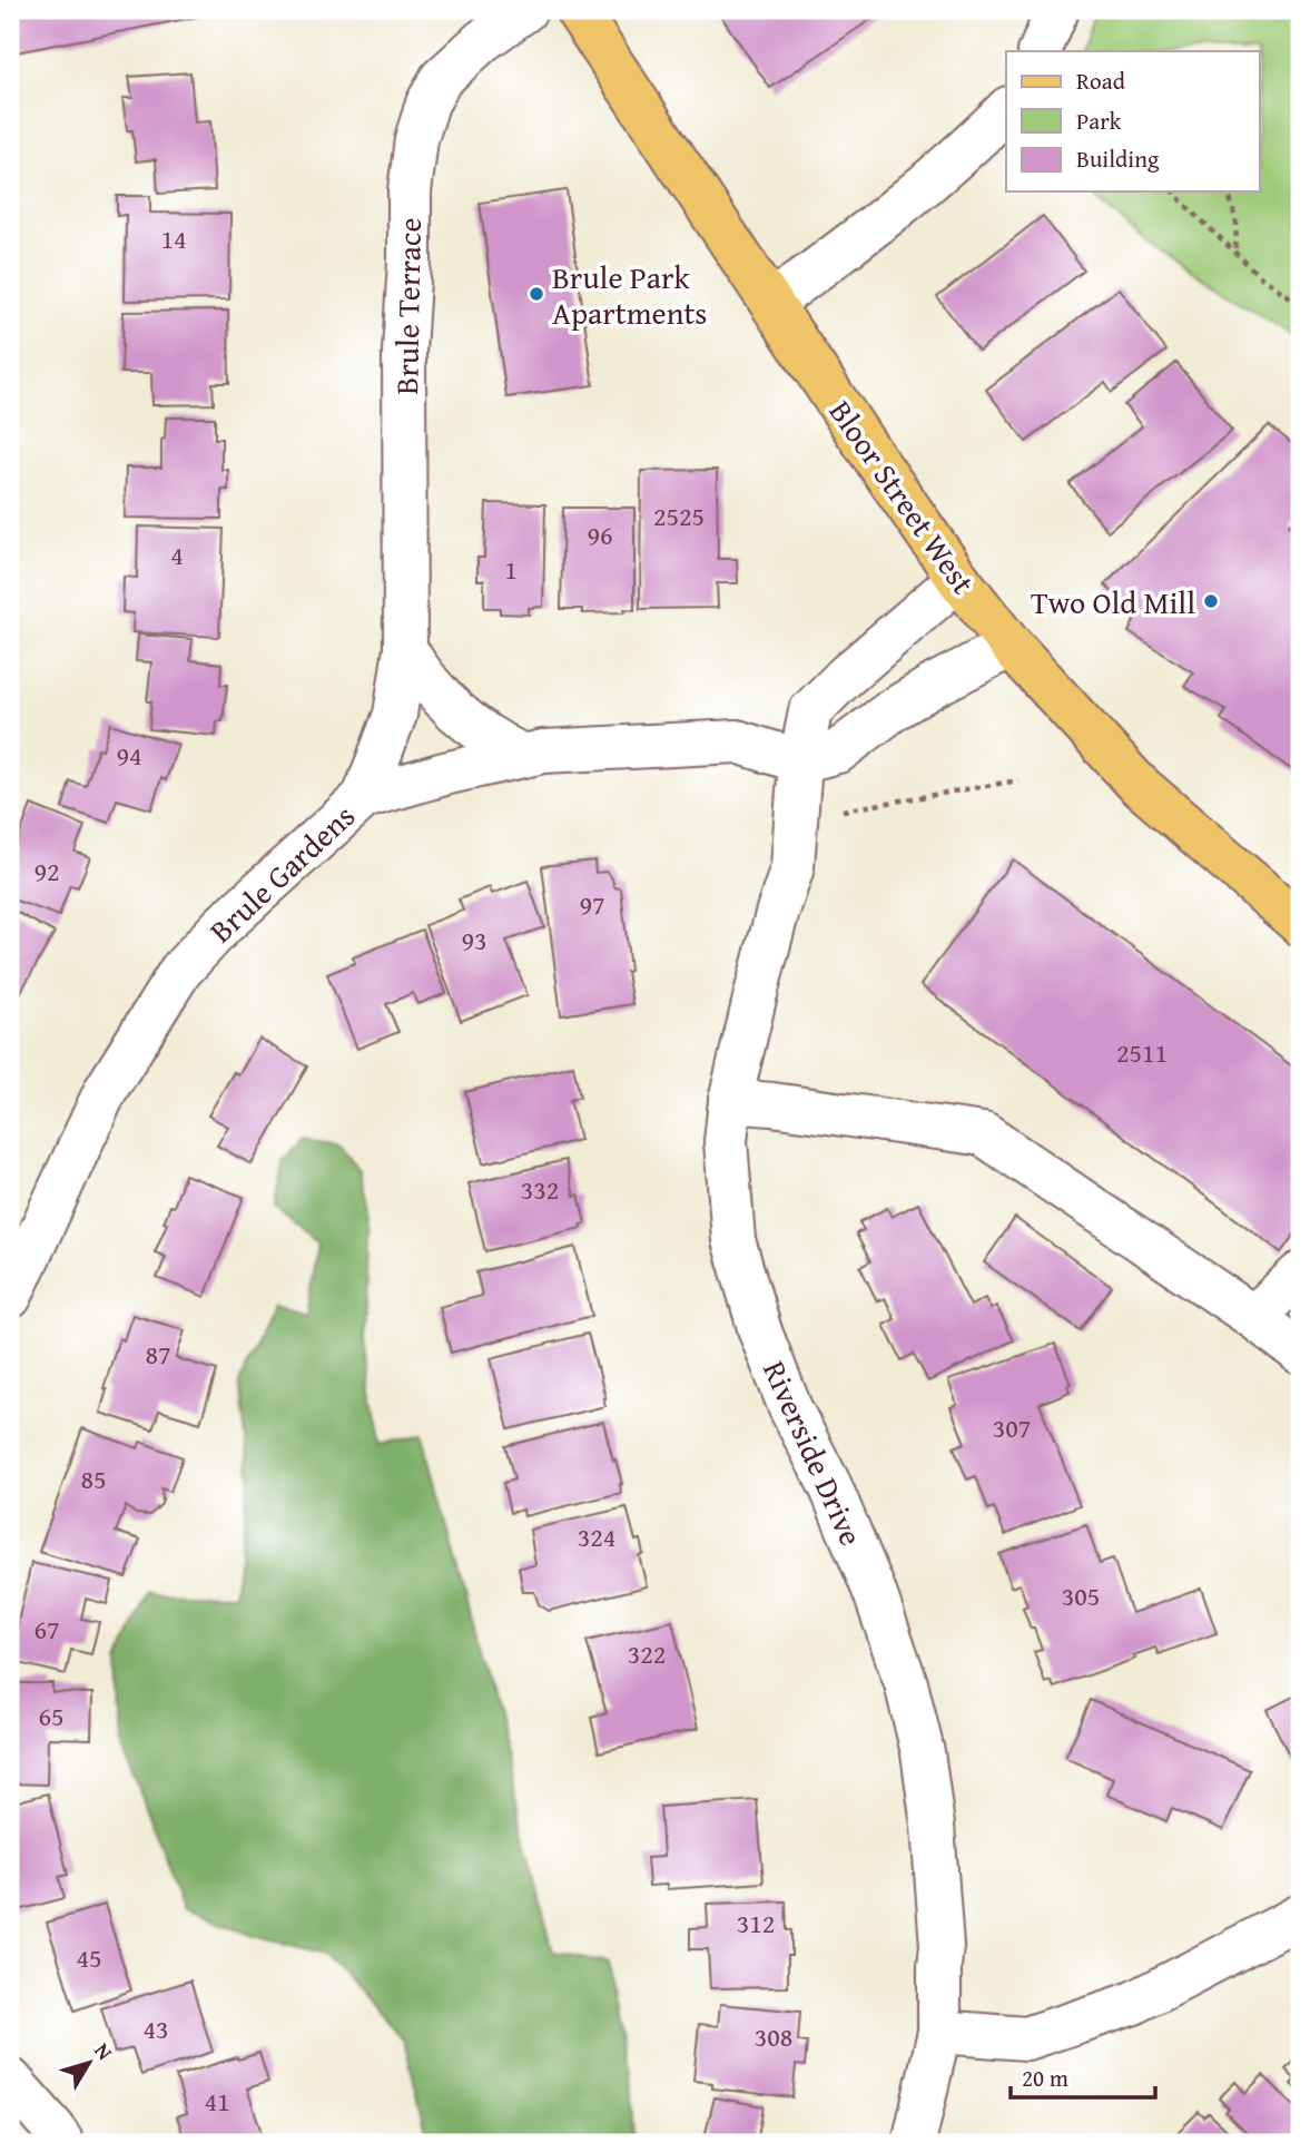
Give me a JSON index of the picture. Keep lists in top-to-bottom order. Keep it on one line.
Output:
{"streets":{"main road":["Bloor Street West"],"street":["Brule Terrace","Brule Gardens","Riverside Drive"]},"crossings":[["Brule Terrace","Brule Gardens"],["Bloor Street West","Riverside Drive"],["Brule Gardens","Riverside Drive"]],"places":["Brule Park Apartments","Two Old Mill"],"house_numbers":["14","2525","96","4","1","94","92","97","93","2511","332","87","307","85","324","305","67","322","65","312","45","43","308","41"],"legend":["Road","Park","Building"],"scale_bar":"20 m","north":"top right"}
